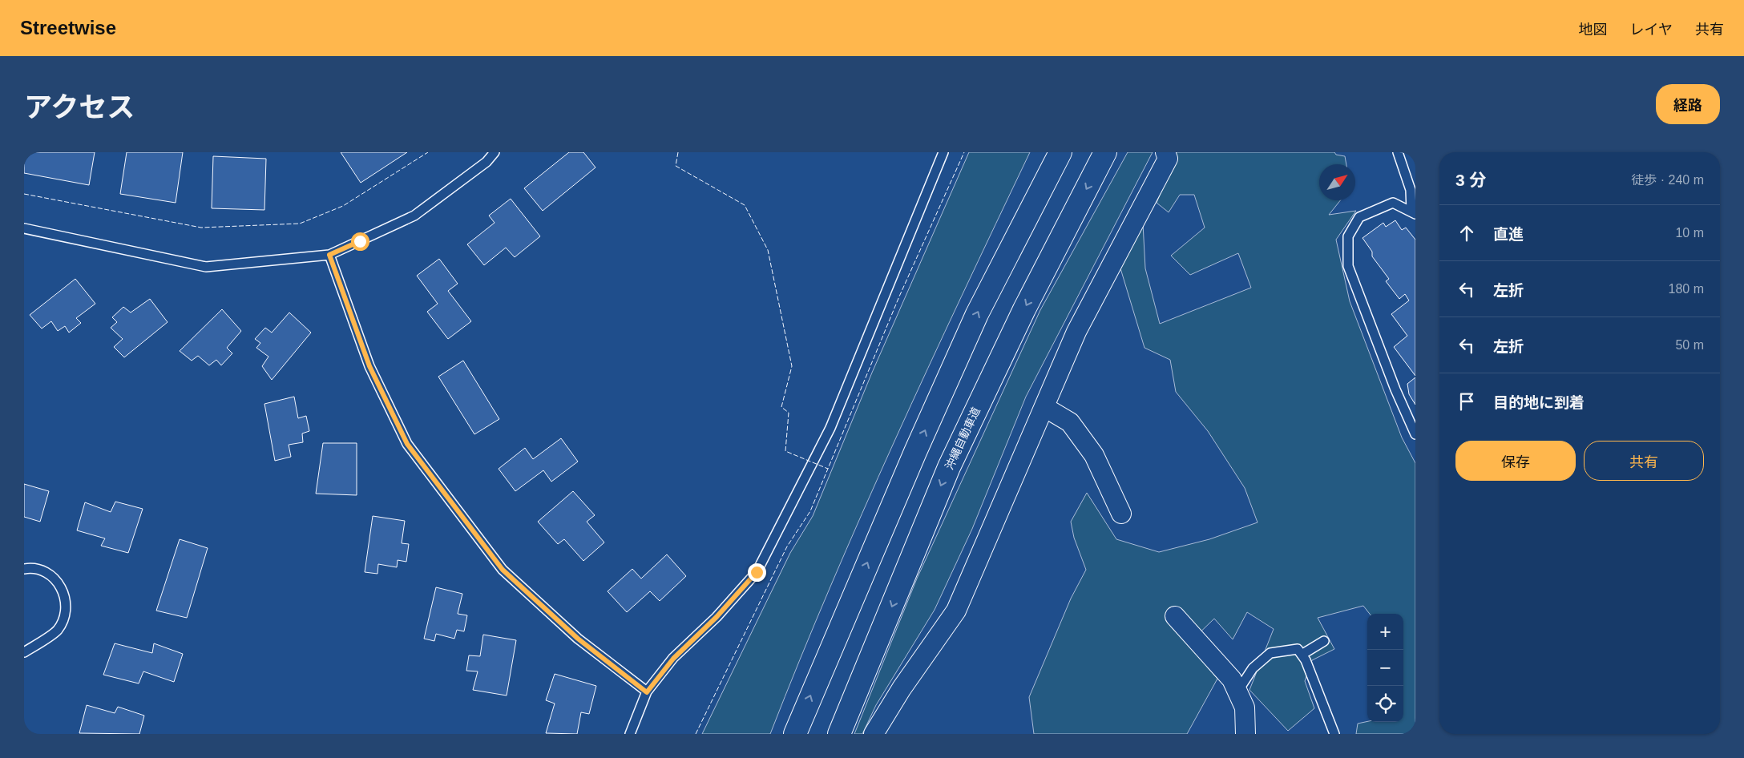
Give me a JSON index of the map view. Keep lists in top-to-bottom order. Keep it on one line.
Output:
{"streets":{"highway":["沖縄自動車道"]},"north":"top right","page":{"header":"Streetwise","nav":["地図","レイヤ","共有"],"title":"アクセス","buttons":["経路",["保存","共有"]],"heading":["3 分","徒歩 · 240 m"],"list":[["直進","10 m"],["左折","180 m"],["左折","50 m"],"目的地に到着"],"map_buttons":["+","−"]}}
